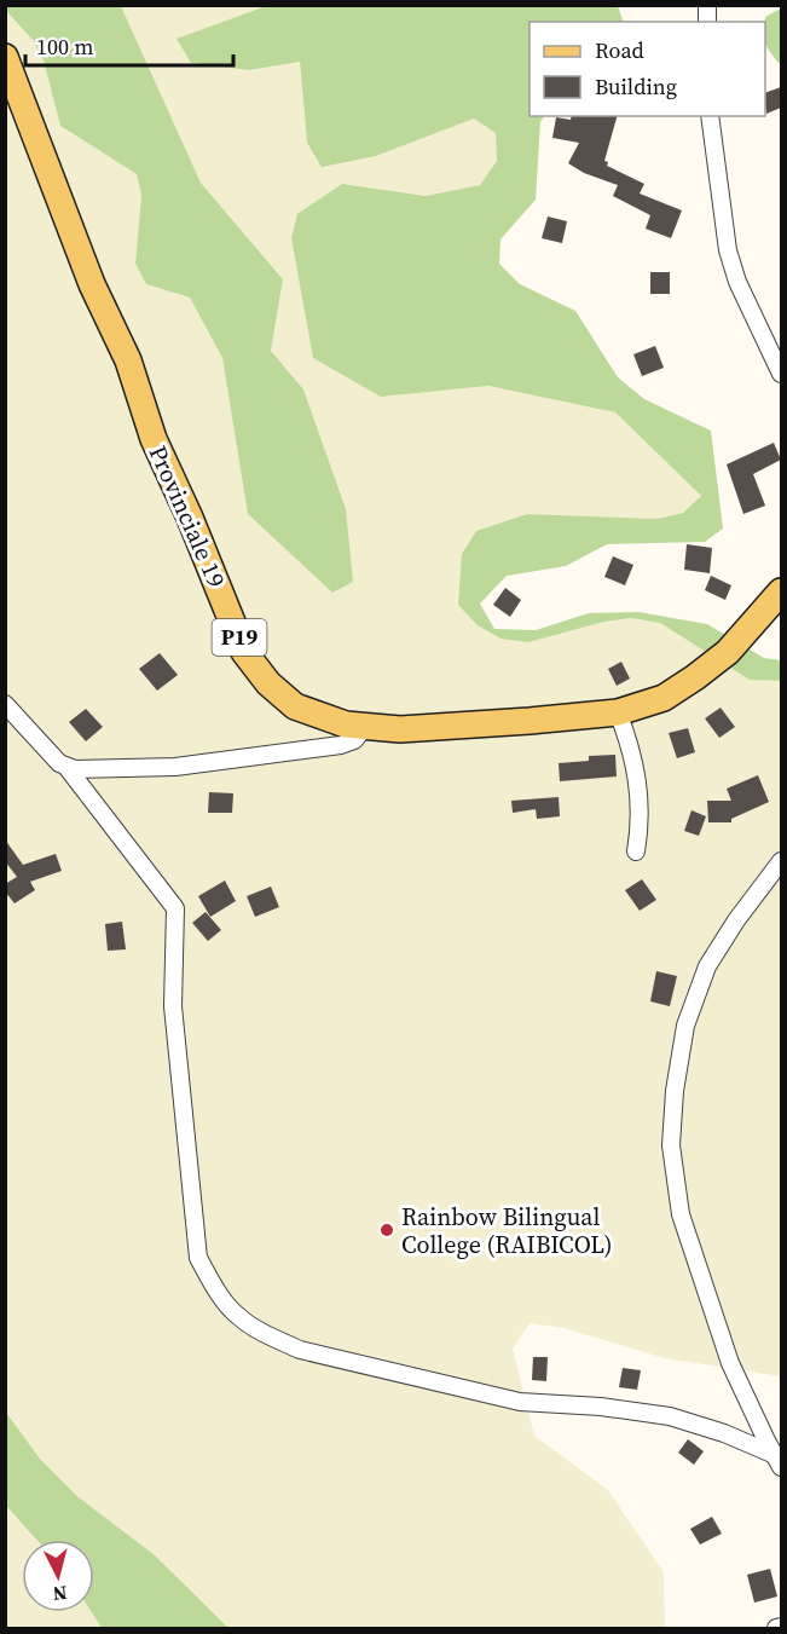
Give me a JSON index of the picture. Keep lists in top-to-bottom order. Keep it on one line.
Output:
{"streets":{"main road":["Provinciale 19","P19"]},"places":["Rainbow Bilingual College (RAIBICOL)"],"legend":["Road","Building"],"scale_bar":"100 m","north":"bottom"}
